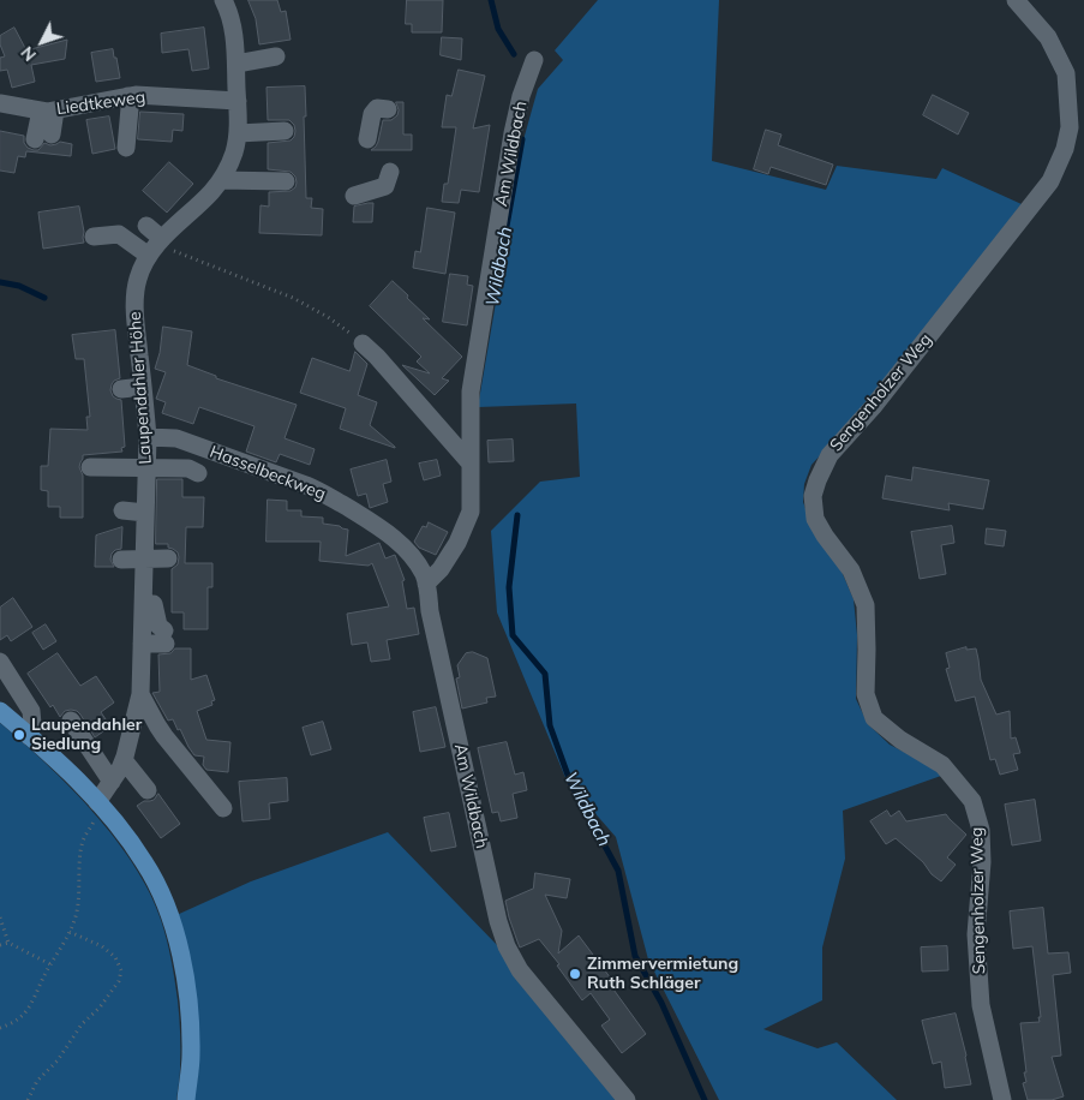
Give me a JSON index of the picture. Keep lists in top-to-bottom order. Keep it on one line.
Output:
{"streets":{"street":["Liedtkeweg","Am Wildbach","Laupendahler Höhe","Sengenholzer Weg","Hasselbeckweg"]},"crossings":[["Liedtkeweg","Laupendahler Höhe"],["Am Wildbach","Hasselbeckweg"],["Laupendahler Höhe","Hasselbeckweg"]],"water":["Wildbach"],"places":["Laupendahler Siedlung","Zimmervermietung Ruth Schläger"],"north":"bottom left"}
